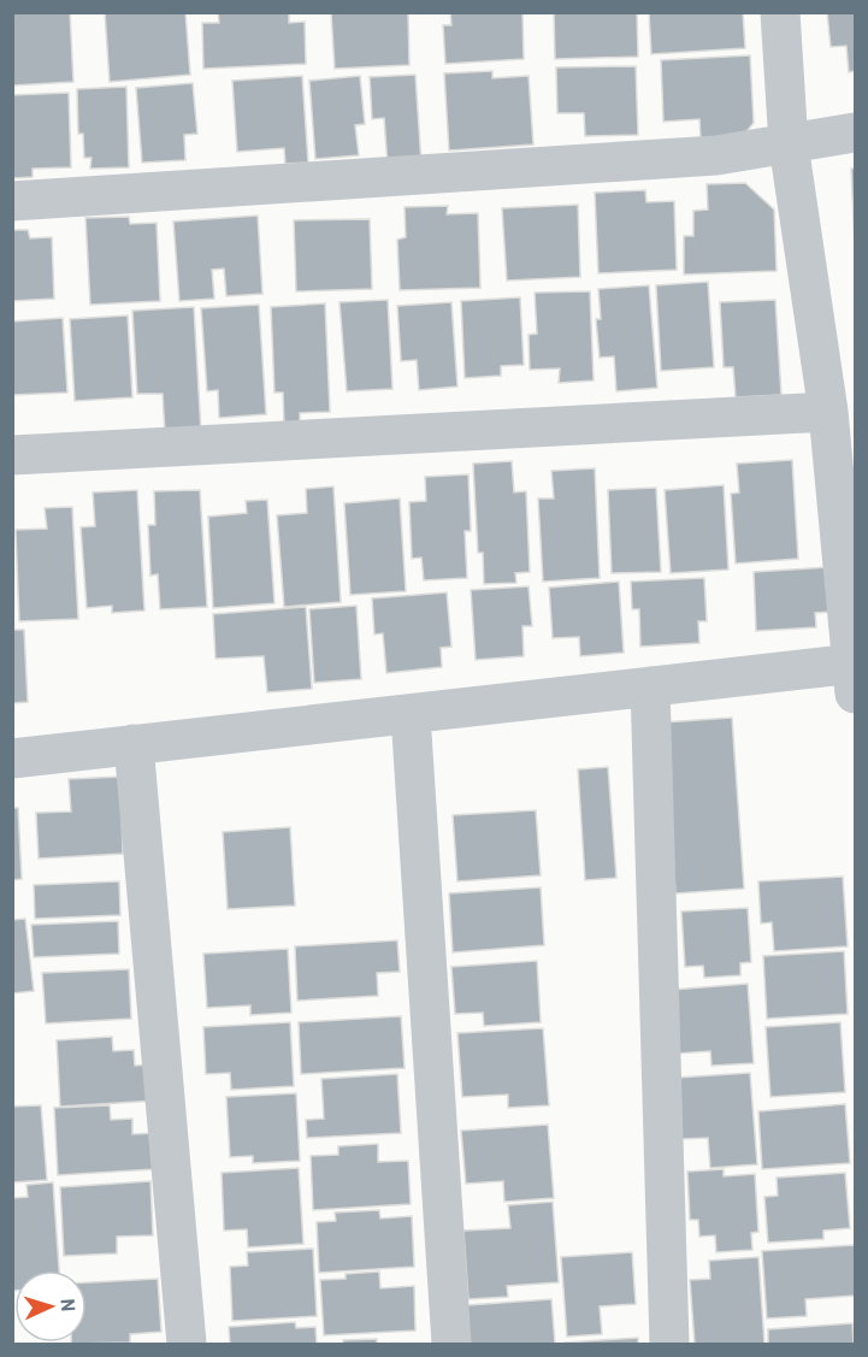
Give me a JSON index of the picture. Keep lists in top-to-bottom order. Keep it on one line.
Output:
{"north":"right"}
